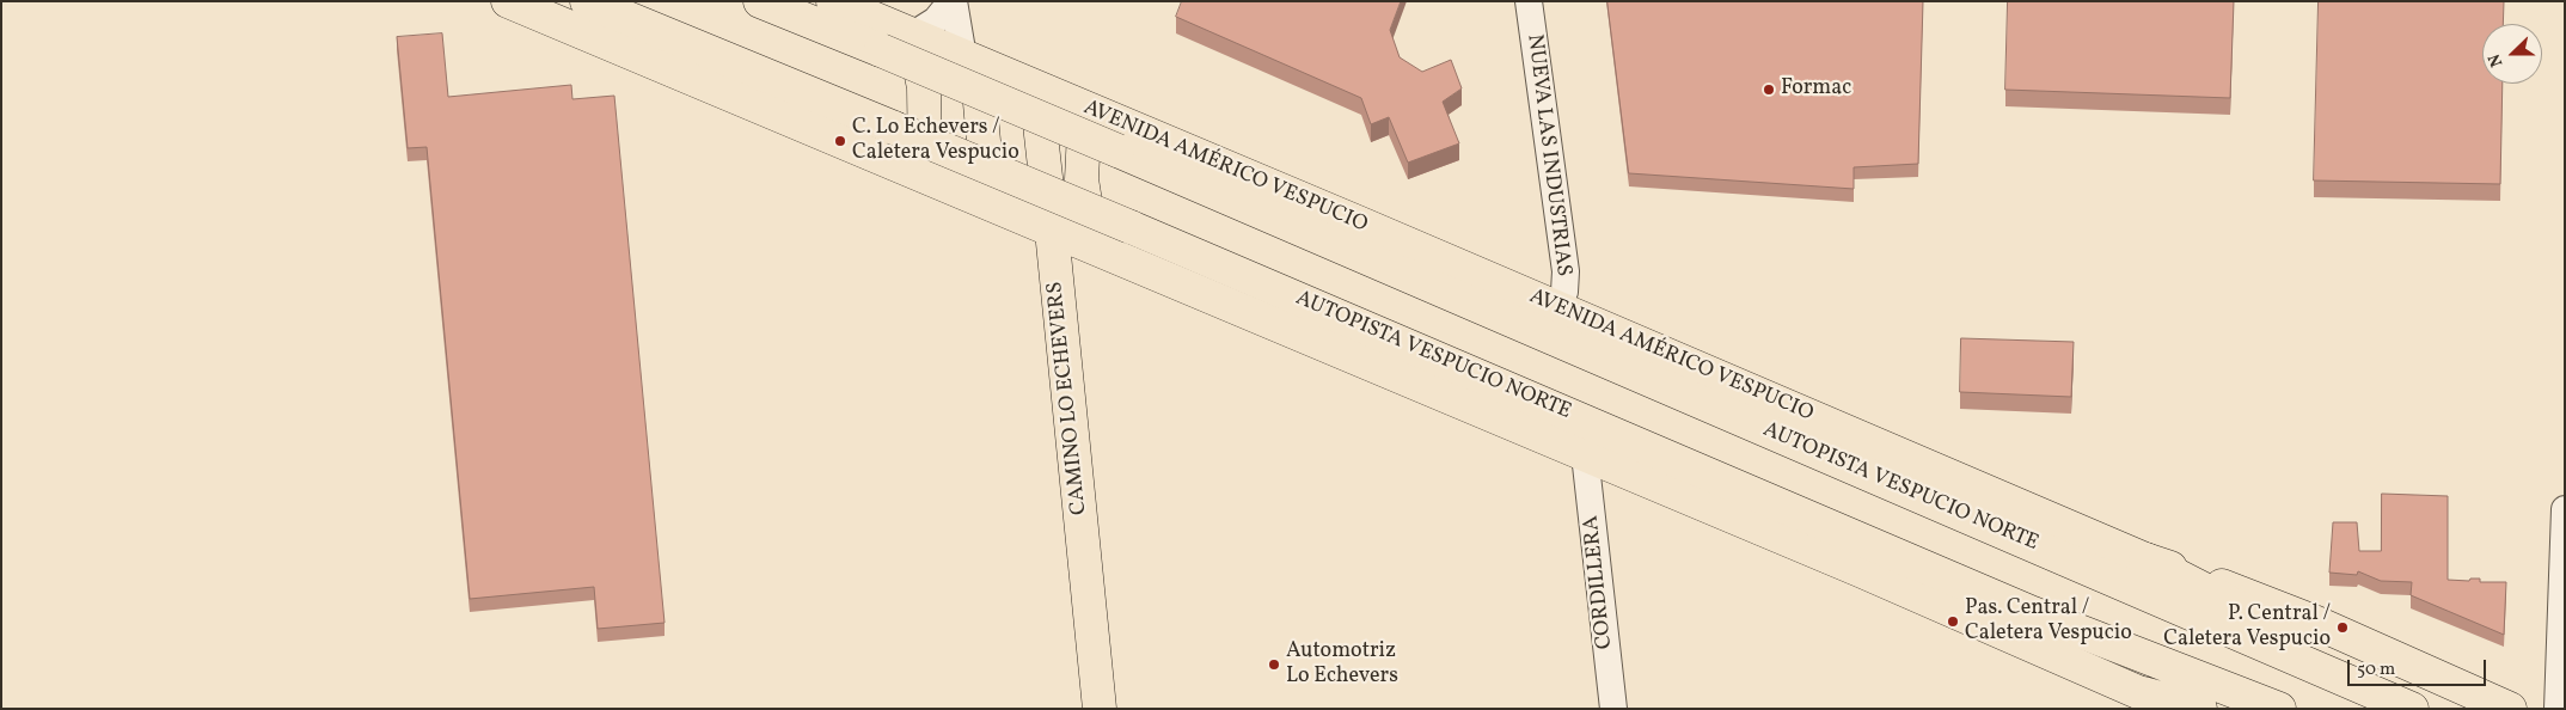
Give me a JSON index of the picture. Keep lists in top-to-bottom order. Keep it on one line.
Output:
{"streets":{"main road":["AVENIDA AMÉRICO VESPUCIO","AUTOPISTA VESPUCIO NORTE","CAMINO LO ECHEVERS"],"street":["NUEVA LAS INDUSTRIAS","CORDILLERA"]},"crossings":[["NUEVA LAS INDUSTRIAS","AVENIDA AMÉRICO VESPUCIO"],["AVENIDA AMÉRICO VESPUCIO","CAMINO LO ECHEVERS"]],"places":["Formac","C. Lo Echevers / Caletera Vespucio","Pas. Central / Caletera Vespucio","P. Central / Caletera Vespucio","Automotriz Lo Echevers"],"scale_bar":"50 m","north":"left"}
